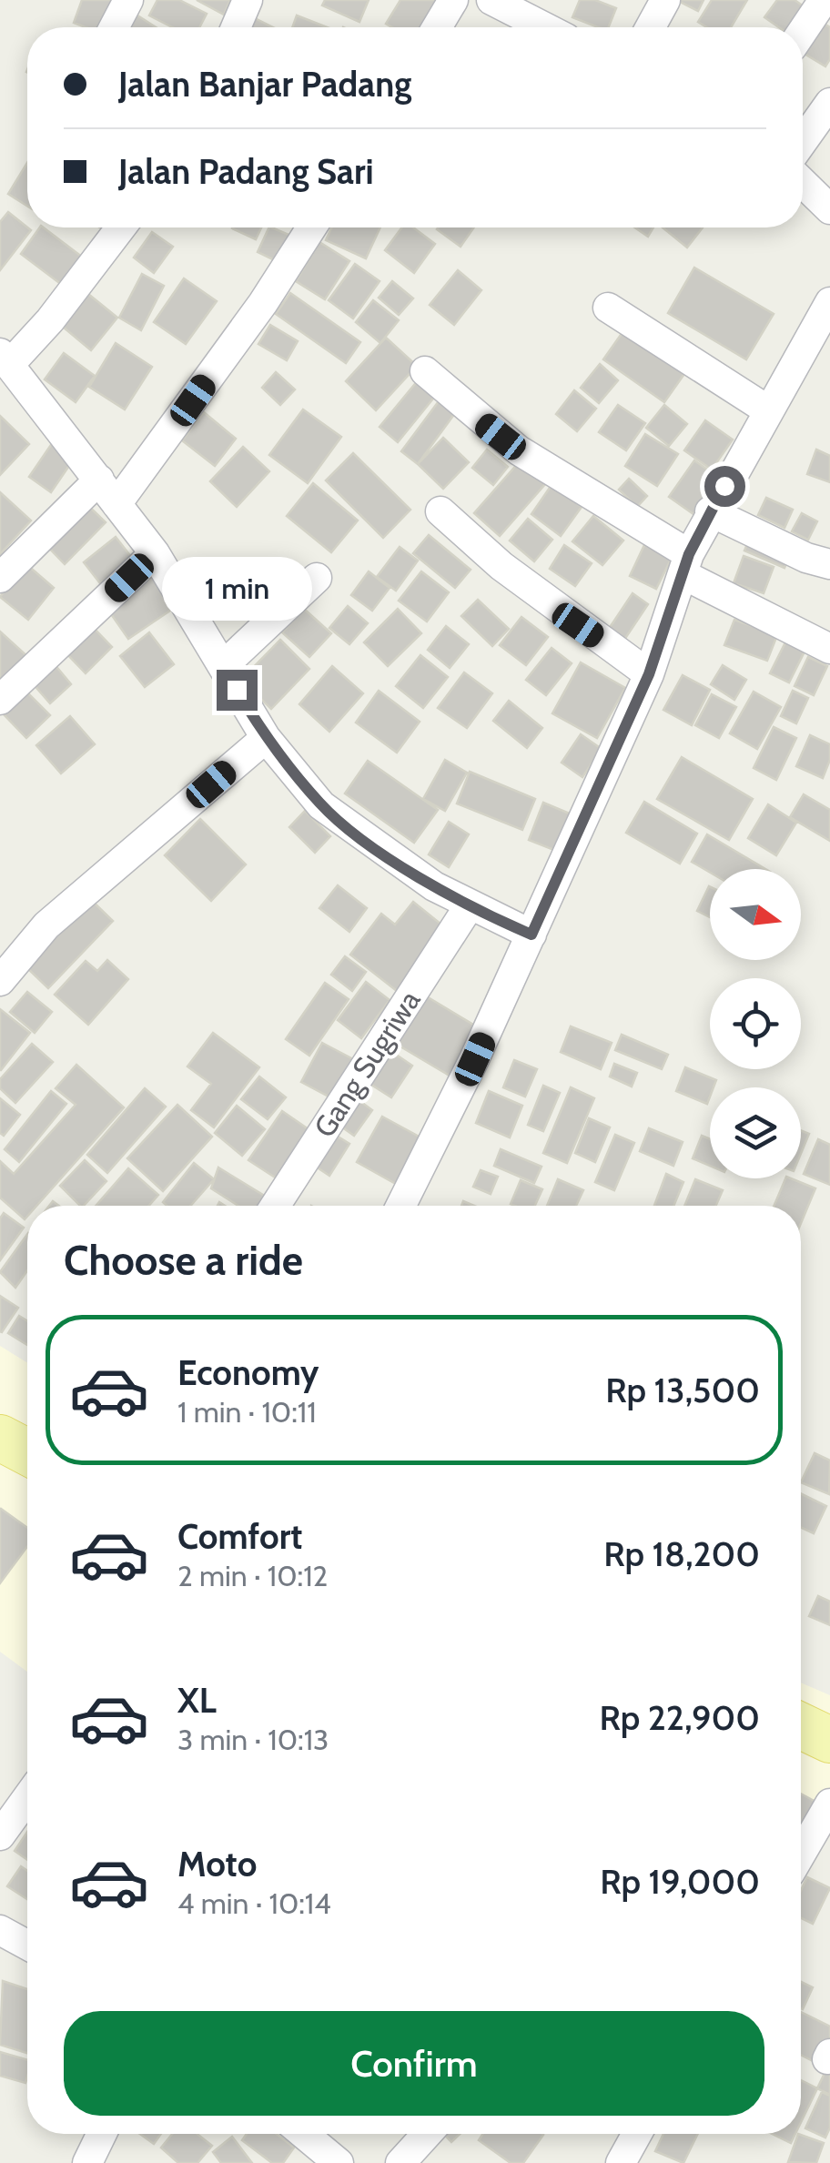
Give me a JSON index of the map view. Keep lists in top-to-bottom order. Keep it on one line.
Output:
{"streets":{"street":["Gang Sugriwa"]},"north":"right","page":{"banner":["Jalan Banjar Padang","Jalan Padang Sari"],"bubble":"1 min","heading":"Choose a ride","list":[{"name":"Economy","note":"1 min · 10:11","value":"Rp 13,500"},{"name":"Comfort","note":"2 min · 10:12","value":"Rp 18,200"},{"name":"XL","note":"3 min · 10:13","value":"Rp 22,900"},{"name":"Moto","note":"4 min · 10:14","value":"Rp 19,000"}],"buttons":"Confirm"}}
